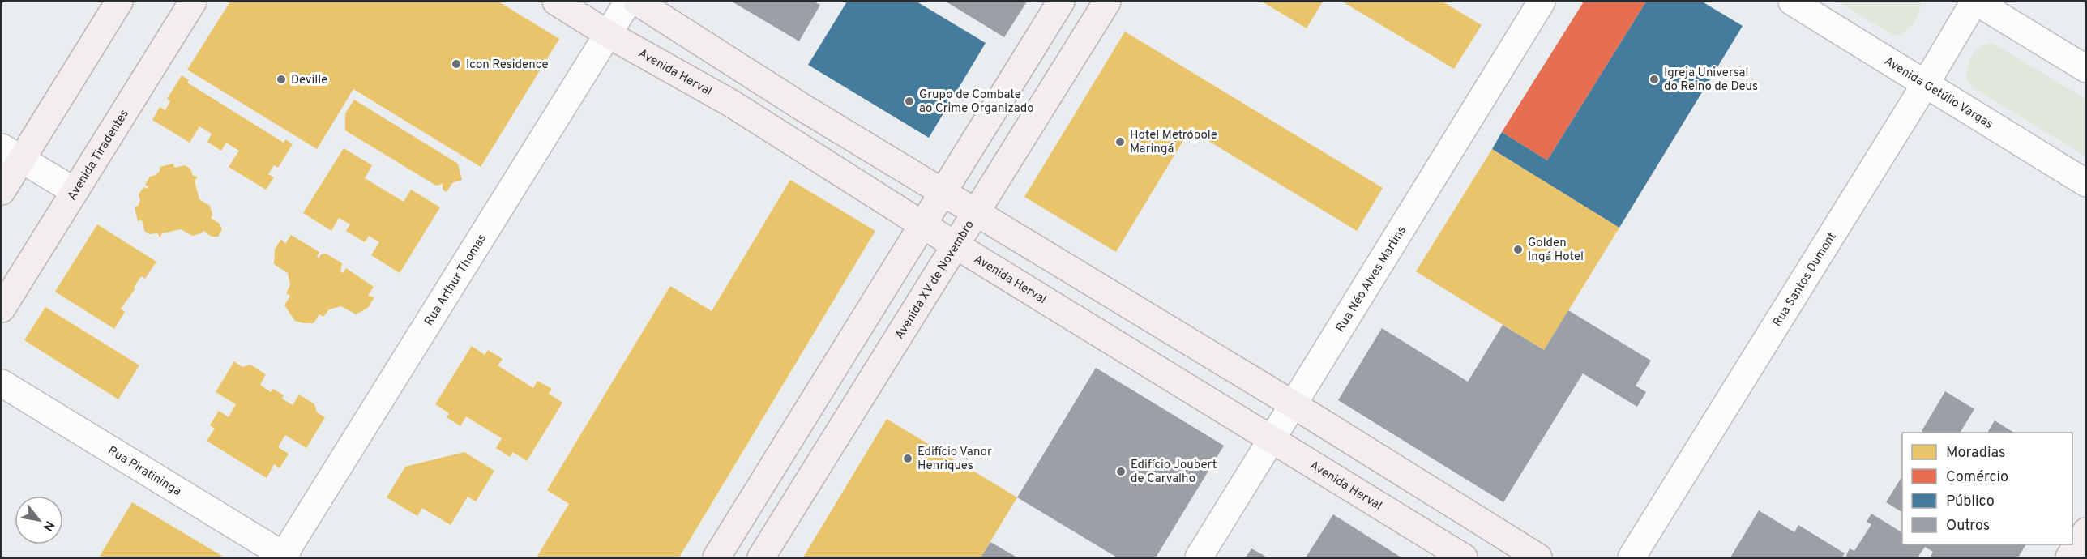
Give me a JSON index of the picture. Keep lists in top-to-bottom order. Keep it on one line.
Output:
{"streets":{"main road":["Avenida Herval","Avenida Tiradentes","Avenida XV de Novembro"],"street":["Avenida Getúlio Vargas","Rua Arthur Thomas","Rua Néo Alves Martins","Rua Santos Dumont","Rua Piratininga"]},"crossings":[["Avenida Herval","Rua Arthur Thomas"],["Avenida Herval","Avenida XV de Novembro"],["Avenida Herval","Rua Néo Alves Martins"],["Avenida Getúlio Vargas","Rua Santos Dumont"],["Rua Arthur Thomas","Rua Piratininga"]],"places":["Icon Residence","Deville","Igreja Universal do Reino de Deus","Grupo de Combate ao Crime Organizado","Hotel Metrópole Maringá","Golden Ingá Hotel","Edifício Vanor Henriques","Edifício Joubert de Carvalho"],"legend":["Moradias","Comércio","Público","Outros"],"north":"bottom right"}
